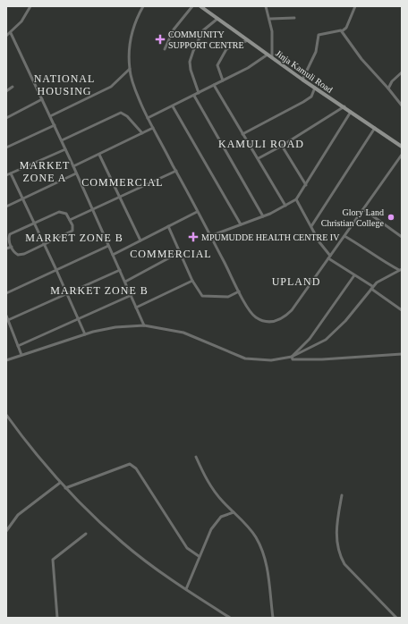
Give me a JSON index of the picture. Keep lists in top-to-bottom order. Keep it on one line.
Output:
{"streets":{"main road":["Jinja Kamuli Road"]},"districts":["NATIONAL HOUSING","KAMULI ROAD","MARKET ZONE A","COMMERCIAL","MARKET ZONE B","COMMERCIAL","UPLAND","MARKET ZONE B"],"places":{"health":["COMMUNITY SUPPORT CENTRE","MPUMUDDE HEALTH CENTRE IV"],"other":["Glory Land Christian College"]}}
